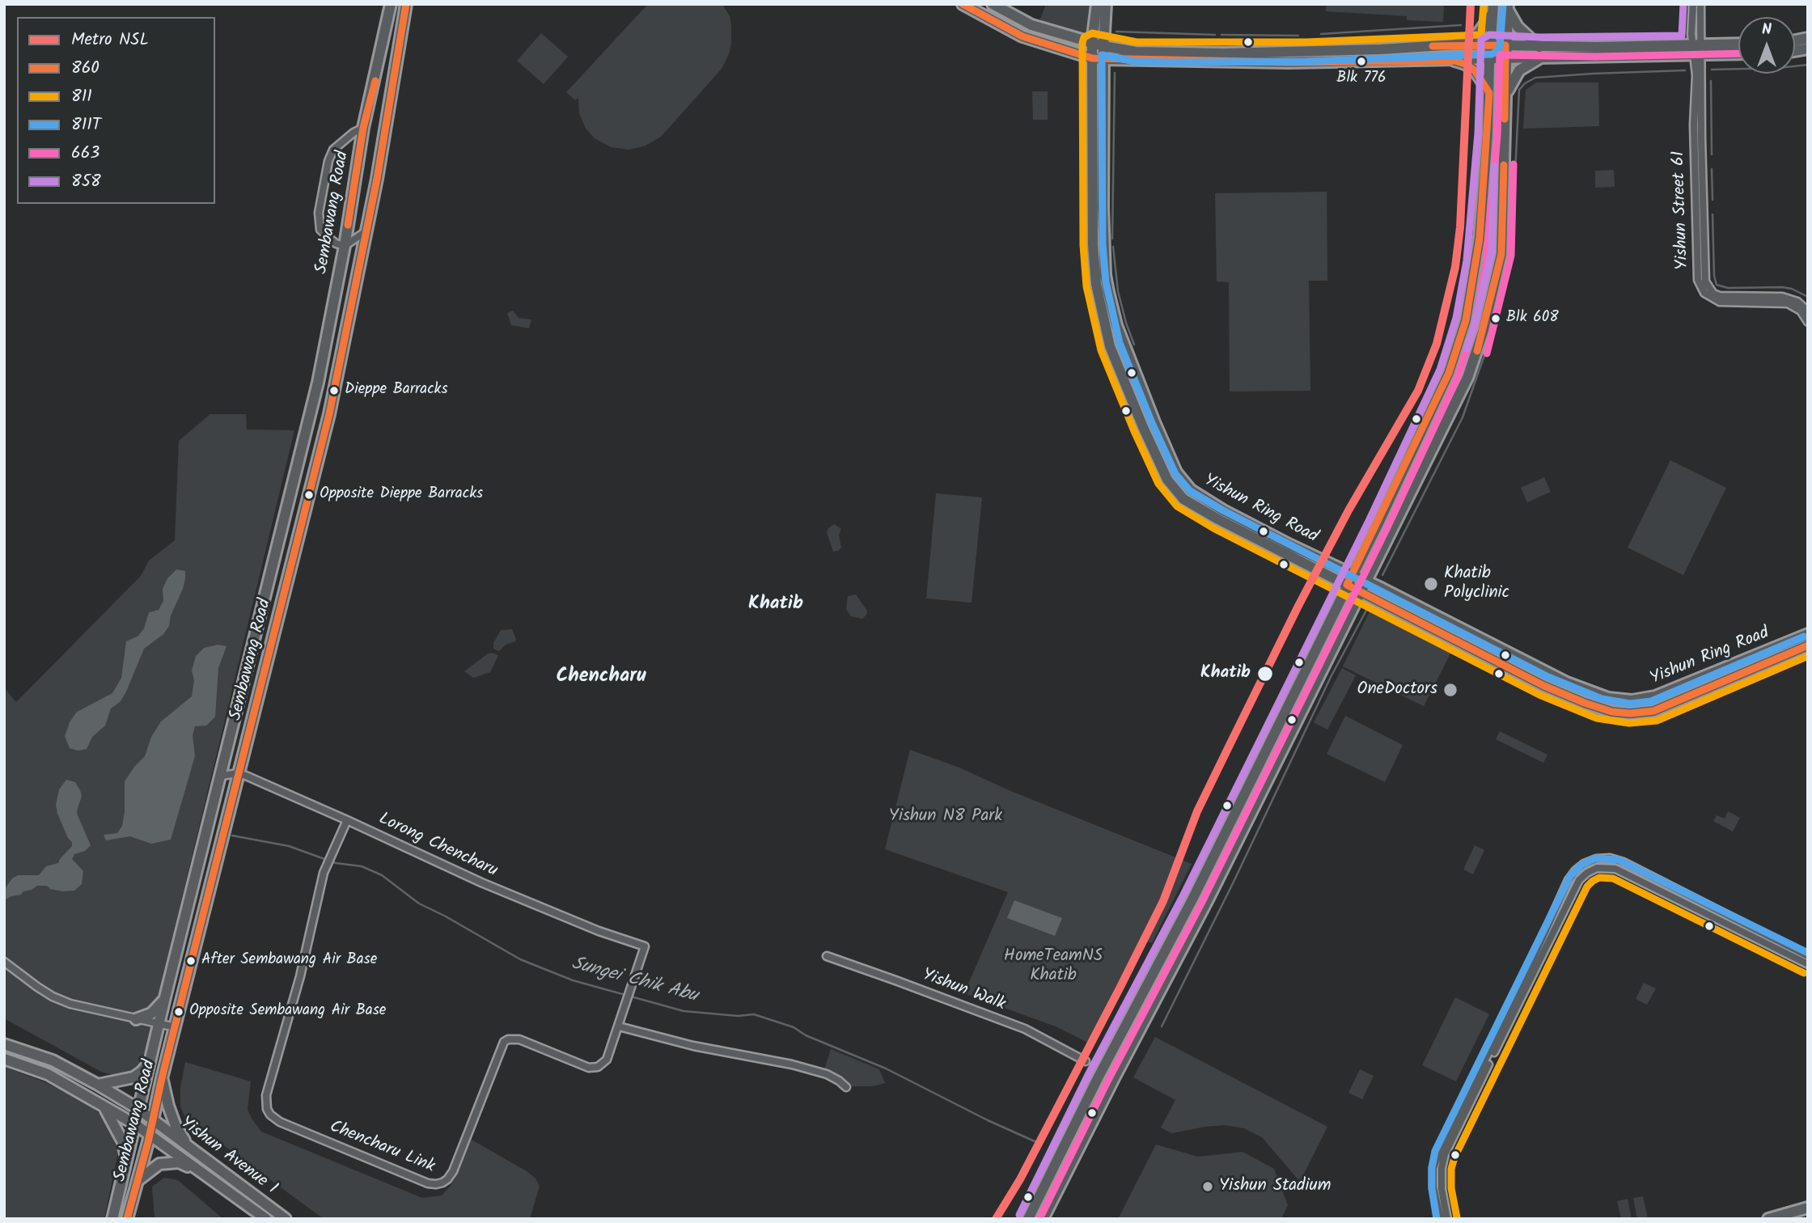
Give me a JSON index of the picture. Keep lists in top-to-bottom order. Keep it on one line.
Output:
{"streets":{"main road":["Sembawang Road","Yishun Ring Road","Yishun Avenue 1"],"street":["Yishun Street 61","Lorong Chencharu","Yishun Walk","Chencharu Link"]},"crossings":[["Sembawang Road","Lorong Chencharu"],["Sembawang Road","Yishun Avenue 1"],["Lorong Chencharu","Chencharu Link"]],"districts":["Khatib","Chencharu"],"water":["Sungei Chik Abu"],"parks":["Yishun N8 Park","HomeTeamNS Khatib"],"places":["Blk 776","Blk 608","Dieppe Barracks","Opposite Dieppe Barracks","Khatib Polyclinic","Khatib","OneDoctors","After Sembawang Air Base","Opposite Sembawang Air Base","Yishun Stadium"],"lines":["metro line NSL","transit line 860","transit line 811","transit line 858","transit line 811T","transit line 663"],"legend":["Metro NSL","860","811","811T","663","858"],"north":"top"}
